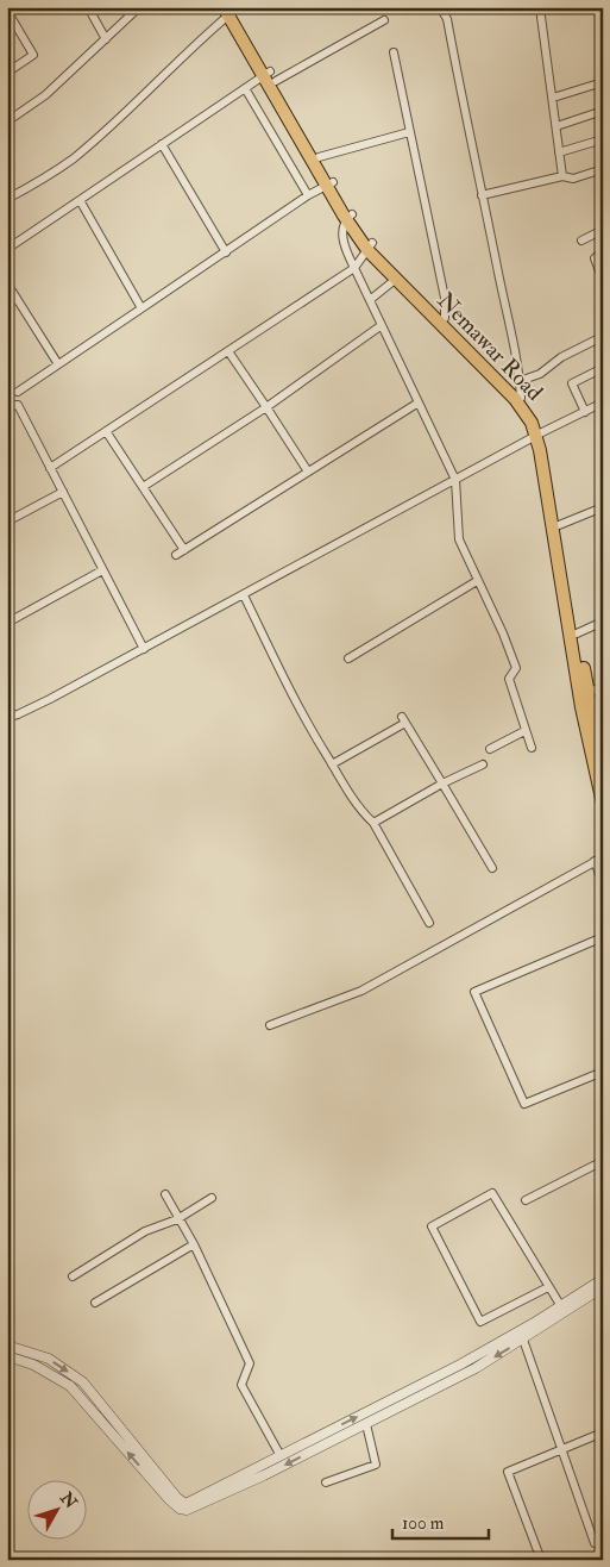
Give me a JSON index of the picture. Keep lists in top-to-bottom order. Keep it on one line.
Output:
{"streets":{"highway":["Nemawar Road"]},"scale_bar":"100 m","north":"top right"}
